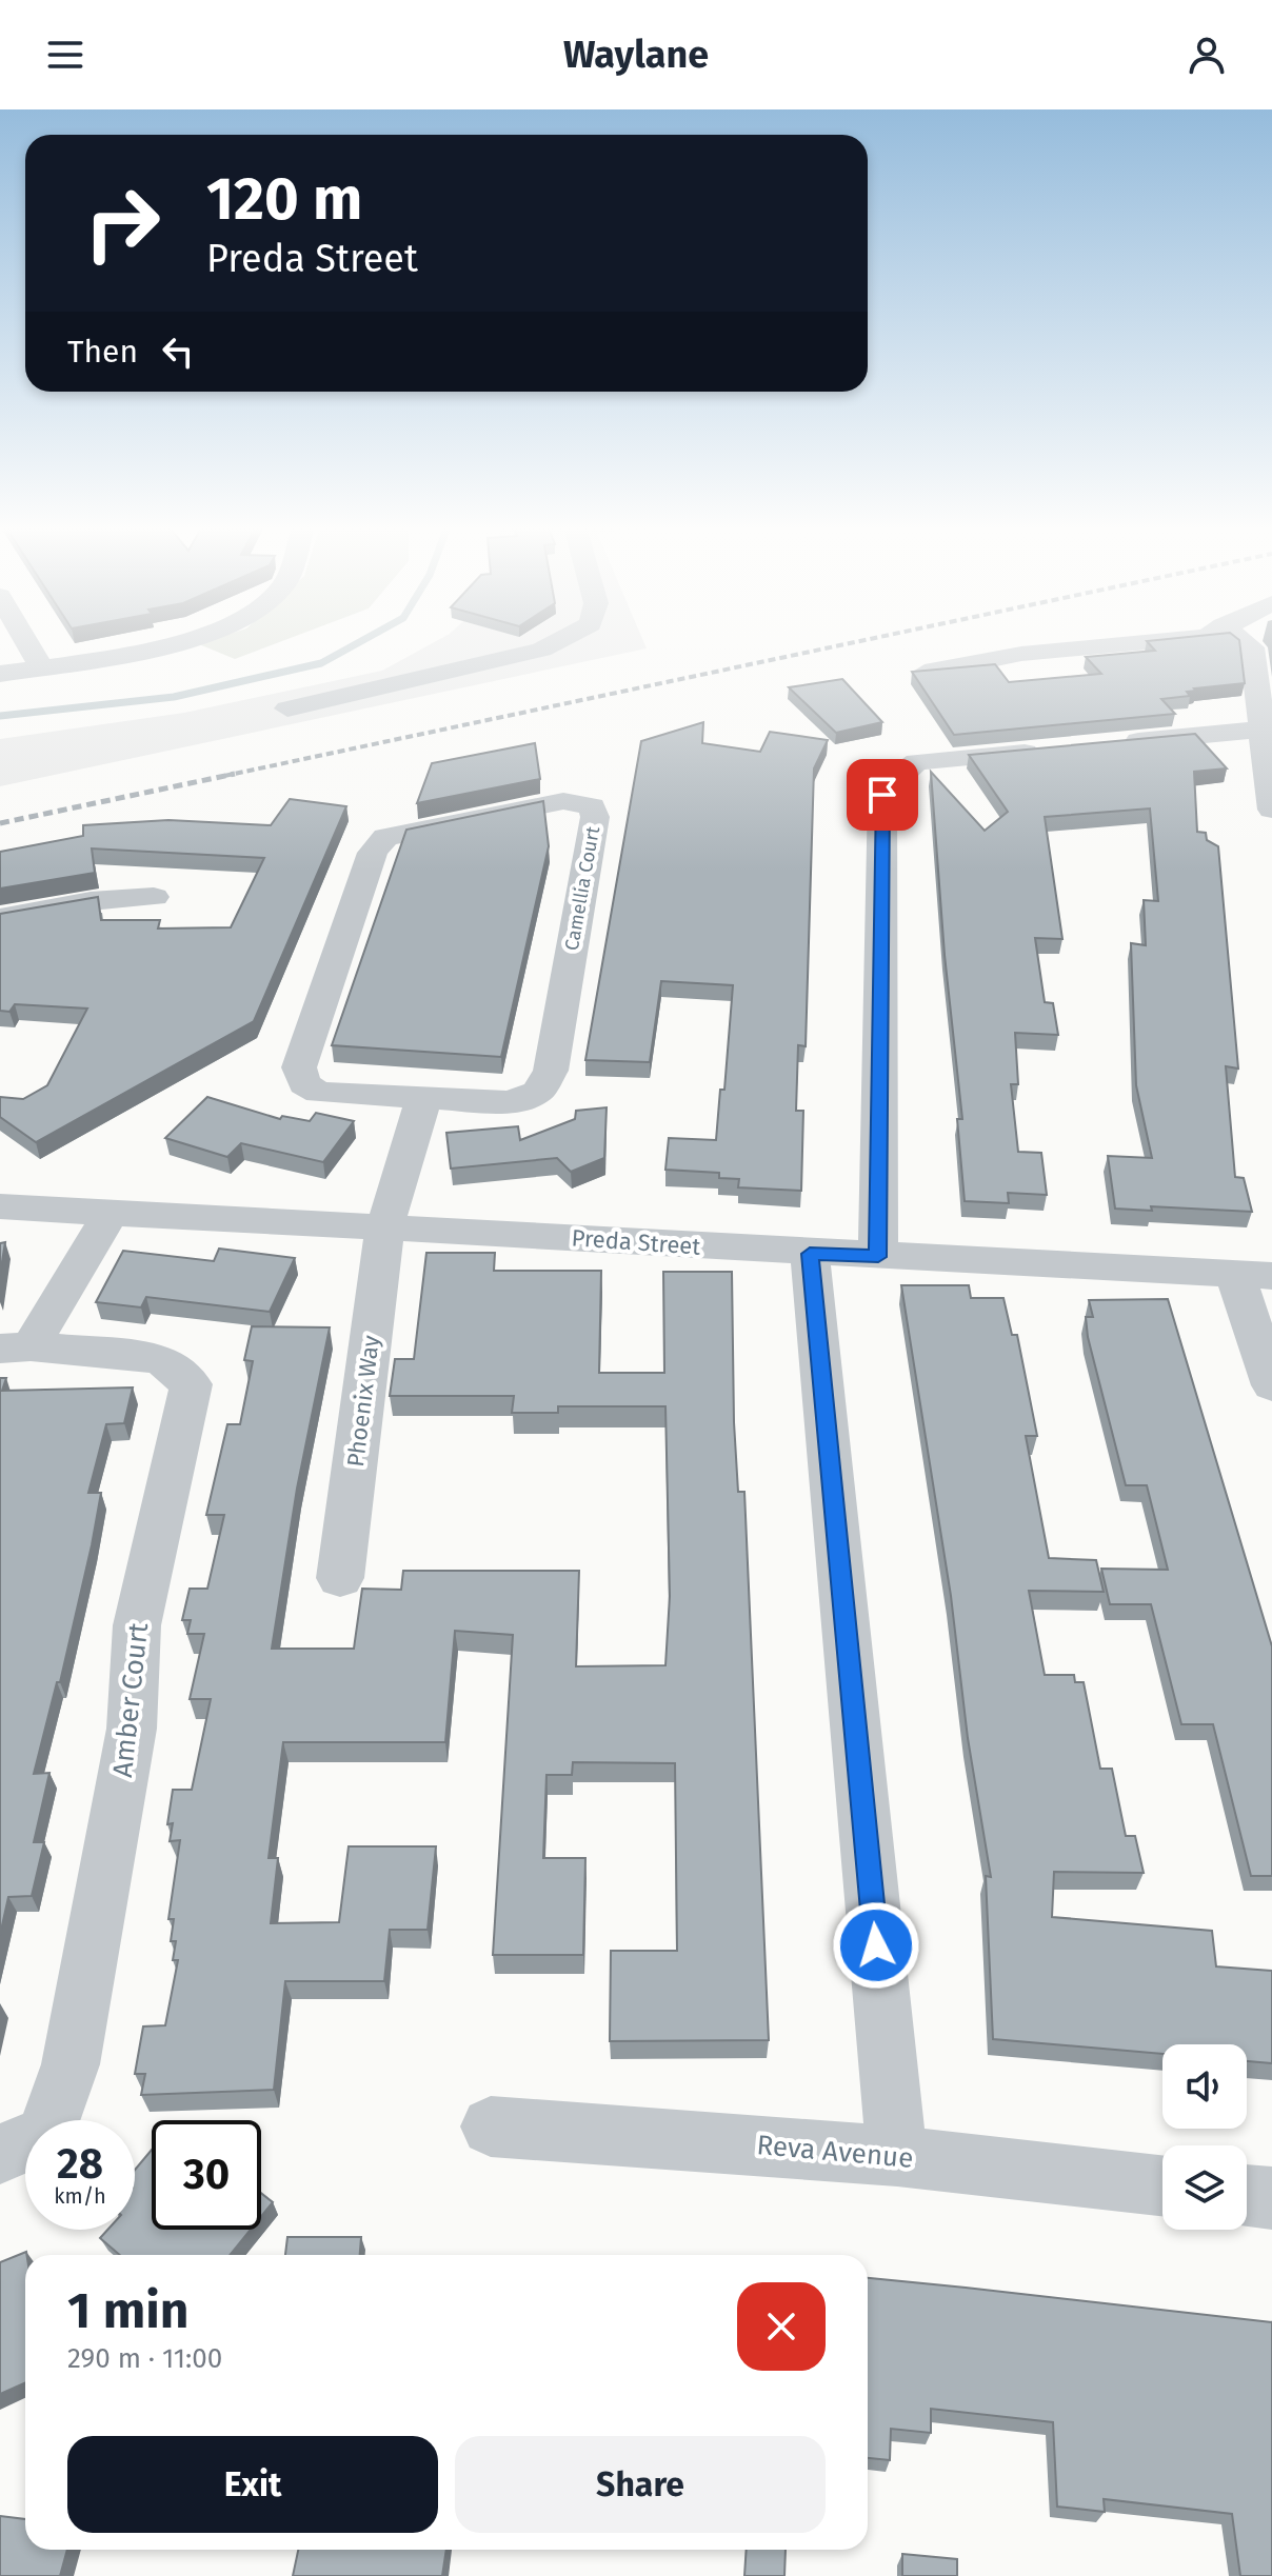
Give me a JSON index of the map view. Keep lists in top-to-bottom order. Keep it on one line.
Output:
{"streets":{"street":["Camellia Court","Preda Street","Phoenix Way","Amber Court","Reva Avenue"]},"crossings":[["Preda Street","Phoenix Way"],["Preda Street","Amber Court"]],"page":{"header":"Waylane","turn":["120 m","Preda Street"],"then":"Then","speed":"28 km/h","limit":"30","heading":["1 min","290 m · 11:00"],"buttons":["Exit","Share"]}}
